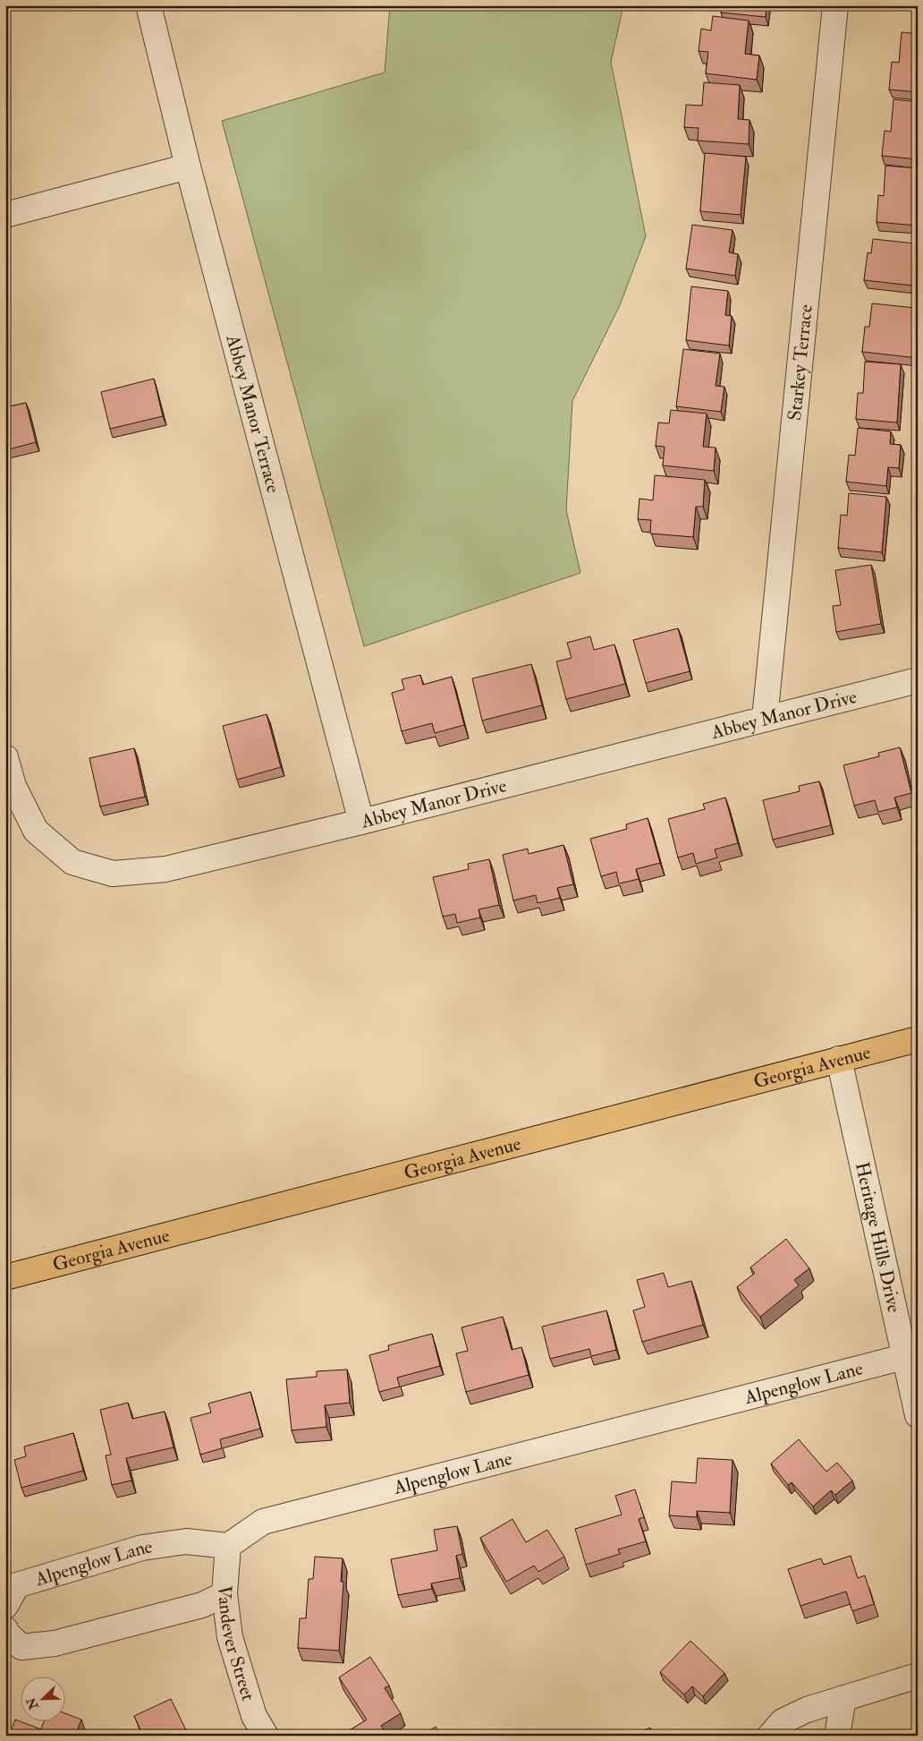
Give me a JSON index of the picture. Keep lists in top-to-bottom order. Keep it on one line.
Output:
{"streets":{"main road":["Georgia Avenue"],"street":["Starkey Terrace","Abbey Manor Terrace","Abbey Manor Drive","Heritage Hills Drive","Alpenglow Lane","Vandever Street"]},"crossings":[["Starkey Terrace","Abbey Manor Drive"],["Abbey Manor Terrace","Abbey Manor Drive"],["Georgia Avenue","Heritage Hills Drive"],["Heritage Hills Drive","Alpenglow Lane"],["Alpenglow Lane","Vandever Street"]],"north":"bottom left"}
